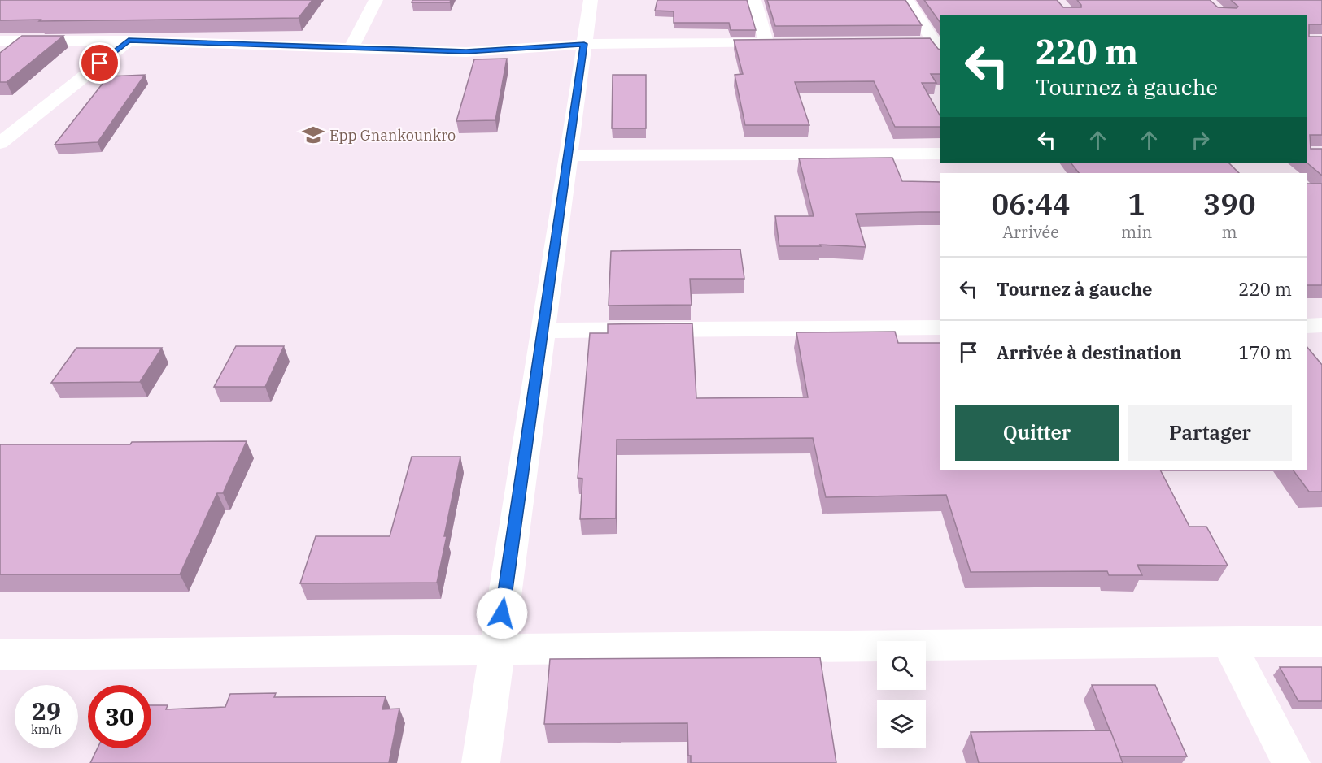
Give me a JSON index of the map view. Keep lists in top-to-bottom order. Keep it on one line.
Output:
{"places":{"school or university":["Epp Gnankounkro"]},"page":{"turn":["220 m","Tournez à gauche"],"eta":["06:44","Arrivée","1","min","390","m"],"list":[{"name":"Tournez à gauche","value":"220 m"},{"name":"Arrivée à destination","value":"170 m"}],"buttons":["Quitter","Partager"],"speed":"29 km/h","limit":"30"}}
